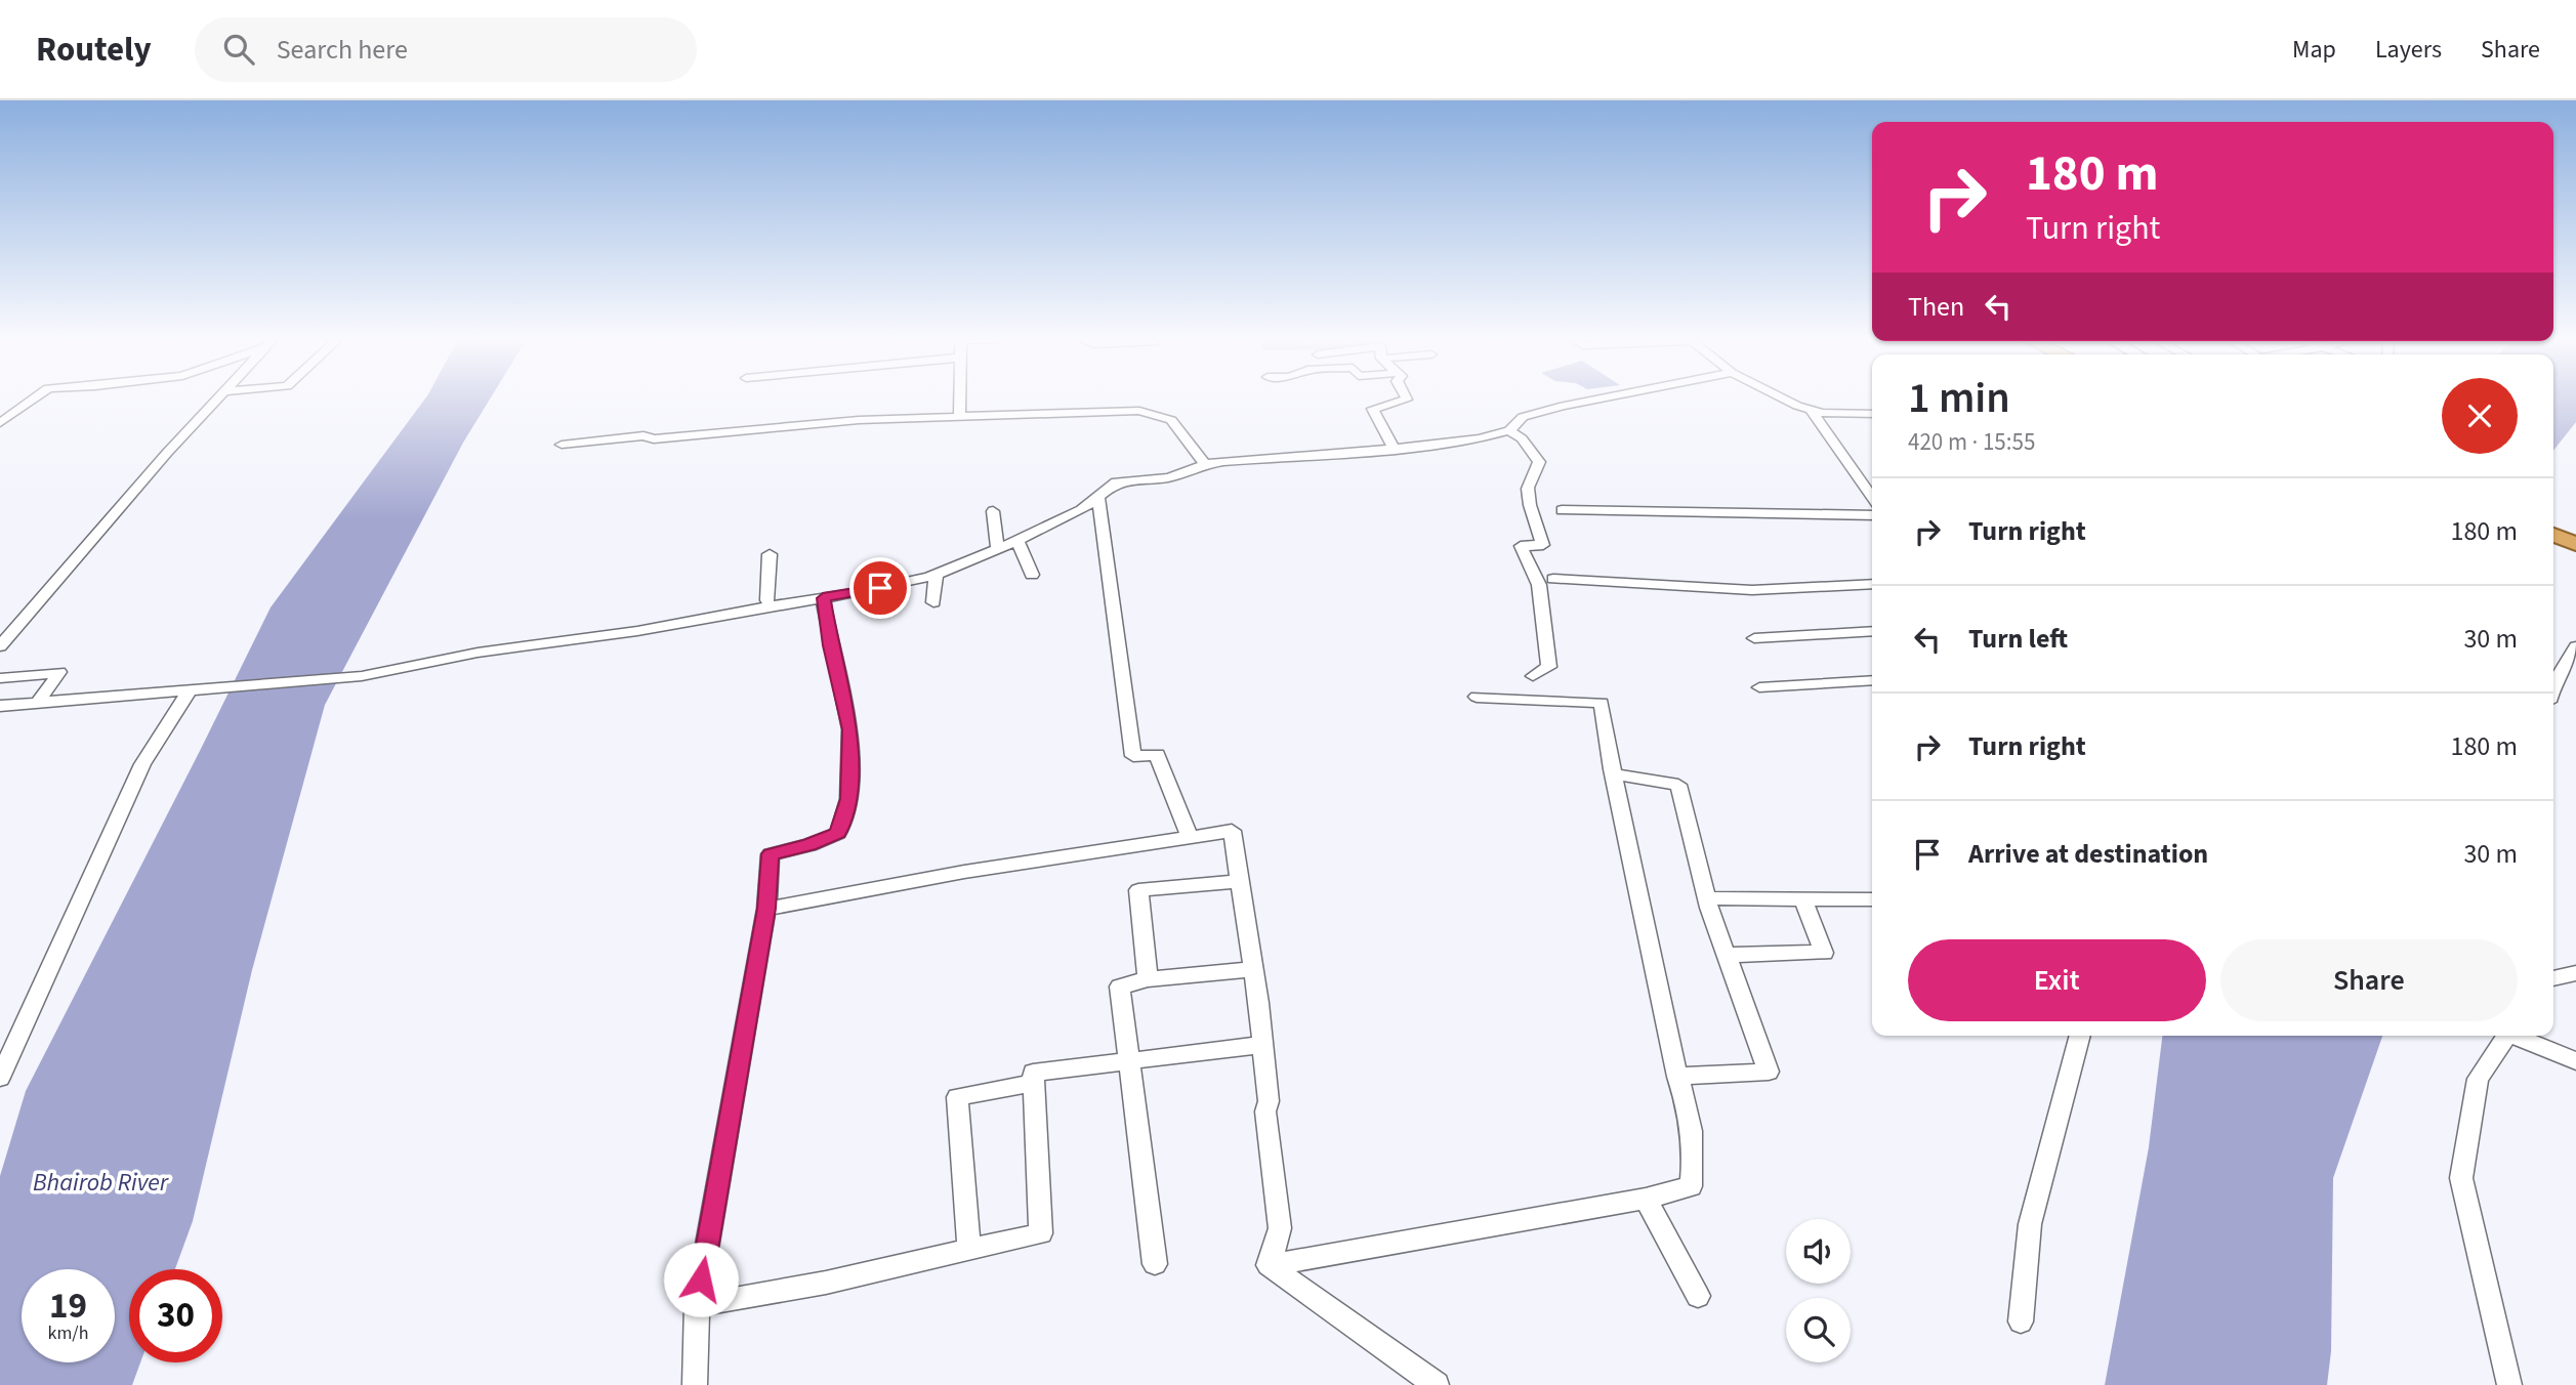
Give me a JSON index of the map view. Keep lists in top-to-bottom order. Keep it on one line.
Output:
{"water":["Bhairob River"],"page":{"header":"Routely","search":"Search here","nav":["Map","Layers","Share"],"turn":["180 m","Turn right"],"then":"Then","heading":["1 min","420 m · 15:55"],"list":[{"name":"Turn right","value":"180 m"},{"name":"Turn left","value":"30 m"},{"name":"Turn right","value":"180 m"},{"name":"Arrive at destination","value":"30 m"}],"buttons":["Exit","Share"],"speed":"19 km/h","limit":"30"}}
